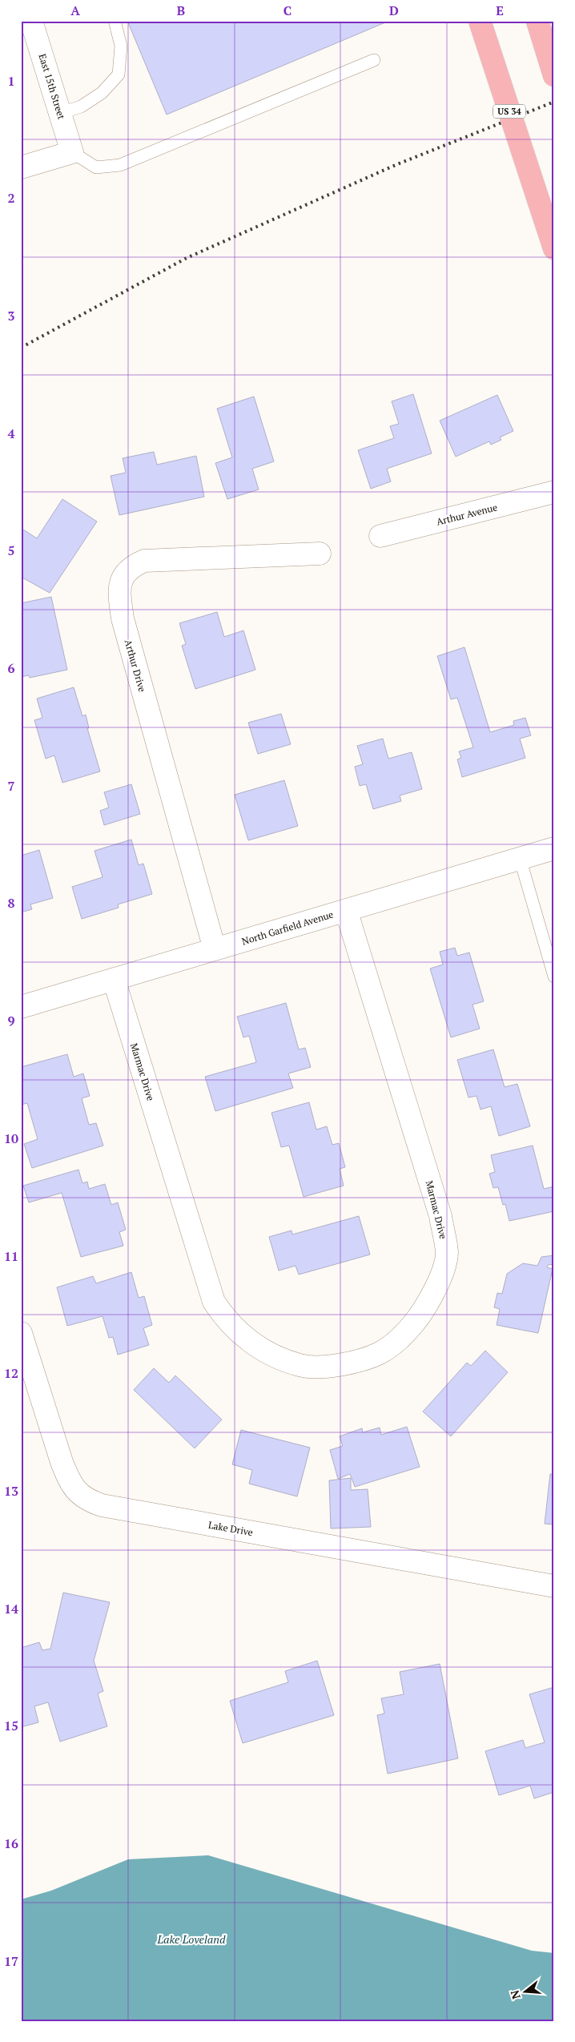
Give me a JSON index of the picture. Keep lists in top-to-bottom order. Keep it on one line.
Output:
{"streets":{"highway":["US 34"],"street":["East 15th Street","Arthur Avenue","Arthur Drive","North Garfield Avenue","Marmac Drive","Lake Drive"]},"crossings":[["Arthur Drive","North Garfield Avenue"],["North Garfield Avenue","Marmac Drive"]],"water":["Lake Loveland"],"north":"left","grid":{"columns":["A","B","C","D","E"],"rows":["1","2","3","4","5","6","7","8","9","10","11","12","13","14","15","16","17"]}}
